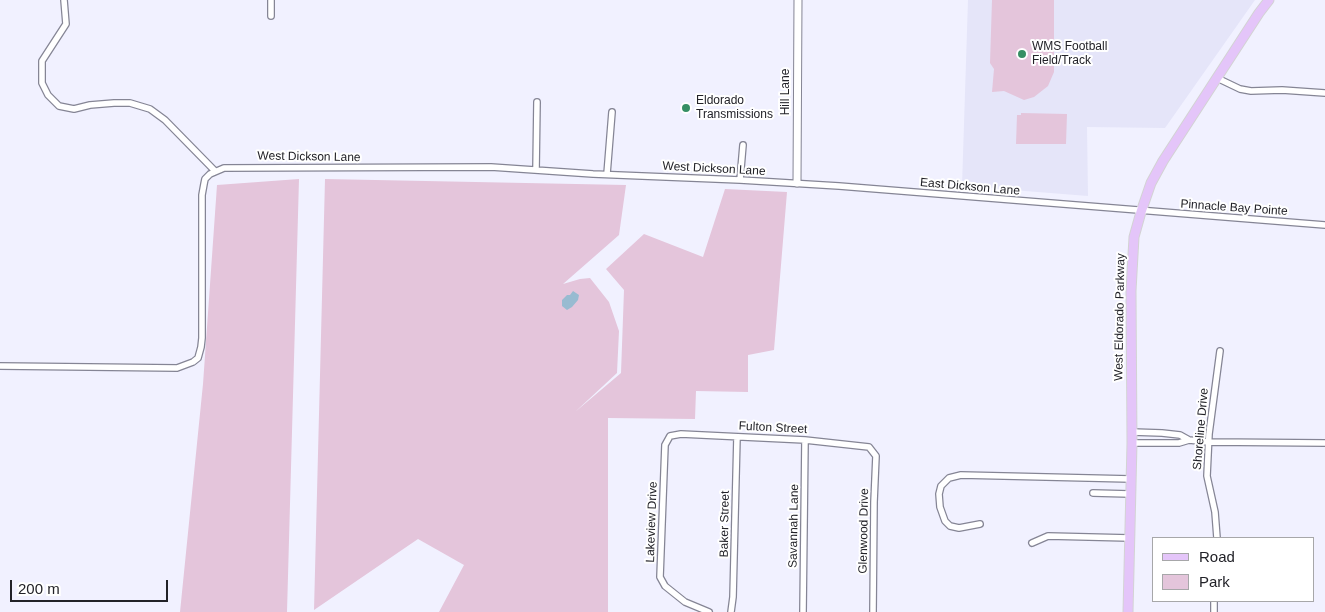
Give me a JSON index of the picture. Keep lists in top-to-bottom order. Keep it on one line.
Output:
{"streets":{"main road":["West Eldorado Parkway"],"street":["Hill Lane","West Dickson Lane","East Dickson Lane","Pinnacle Bay Pointe","Fulton Street","Shoreline Drive","Lakeview Drive","Baker Street","Savannah Lane","Glenwood Drive"]},"crossings":[["Hill Lane","West Dickson Lane"],["Hill Lane","East Dickson Lane"],["West Dickson Lane","East Dickson Lane"],["East Dickson Lane","Pinnacle Bay Pointe"],["East Dickson Lane","West Eldorado Parkway"],["Pinnacle Bay Pointe","West Eldorado Parkway"],["Fulton Street","Lakeview Drive"],["Fulton Street","Baker Street"],["Fulton Street","Savannah Lane"],["Fulton Street","Glenwood Drive"]],"places":["WMS Football Field/Track","Eldorado Transmissions"],"legend":["Road","Park"],"scale_bar":"200 m"}
